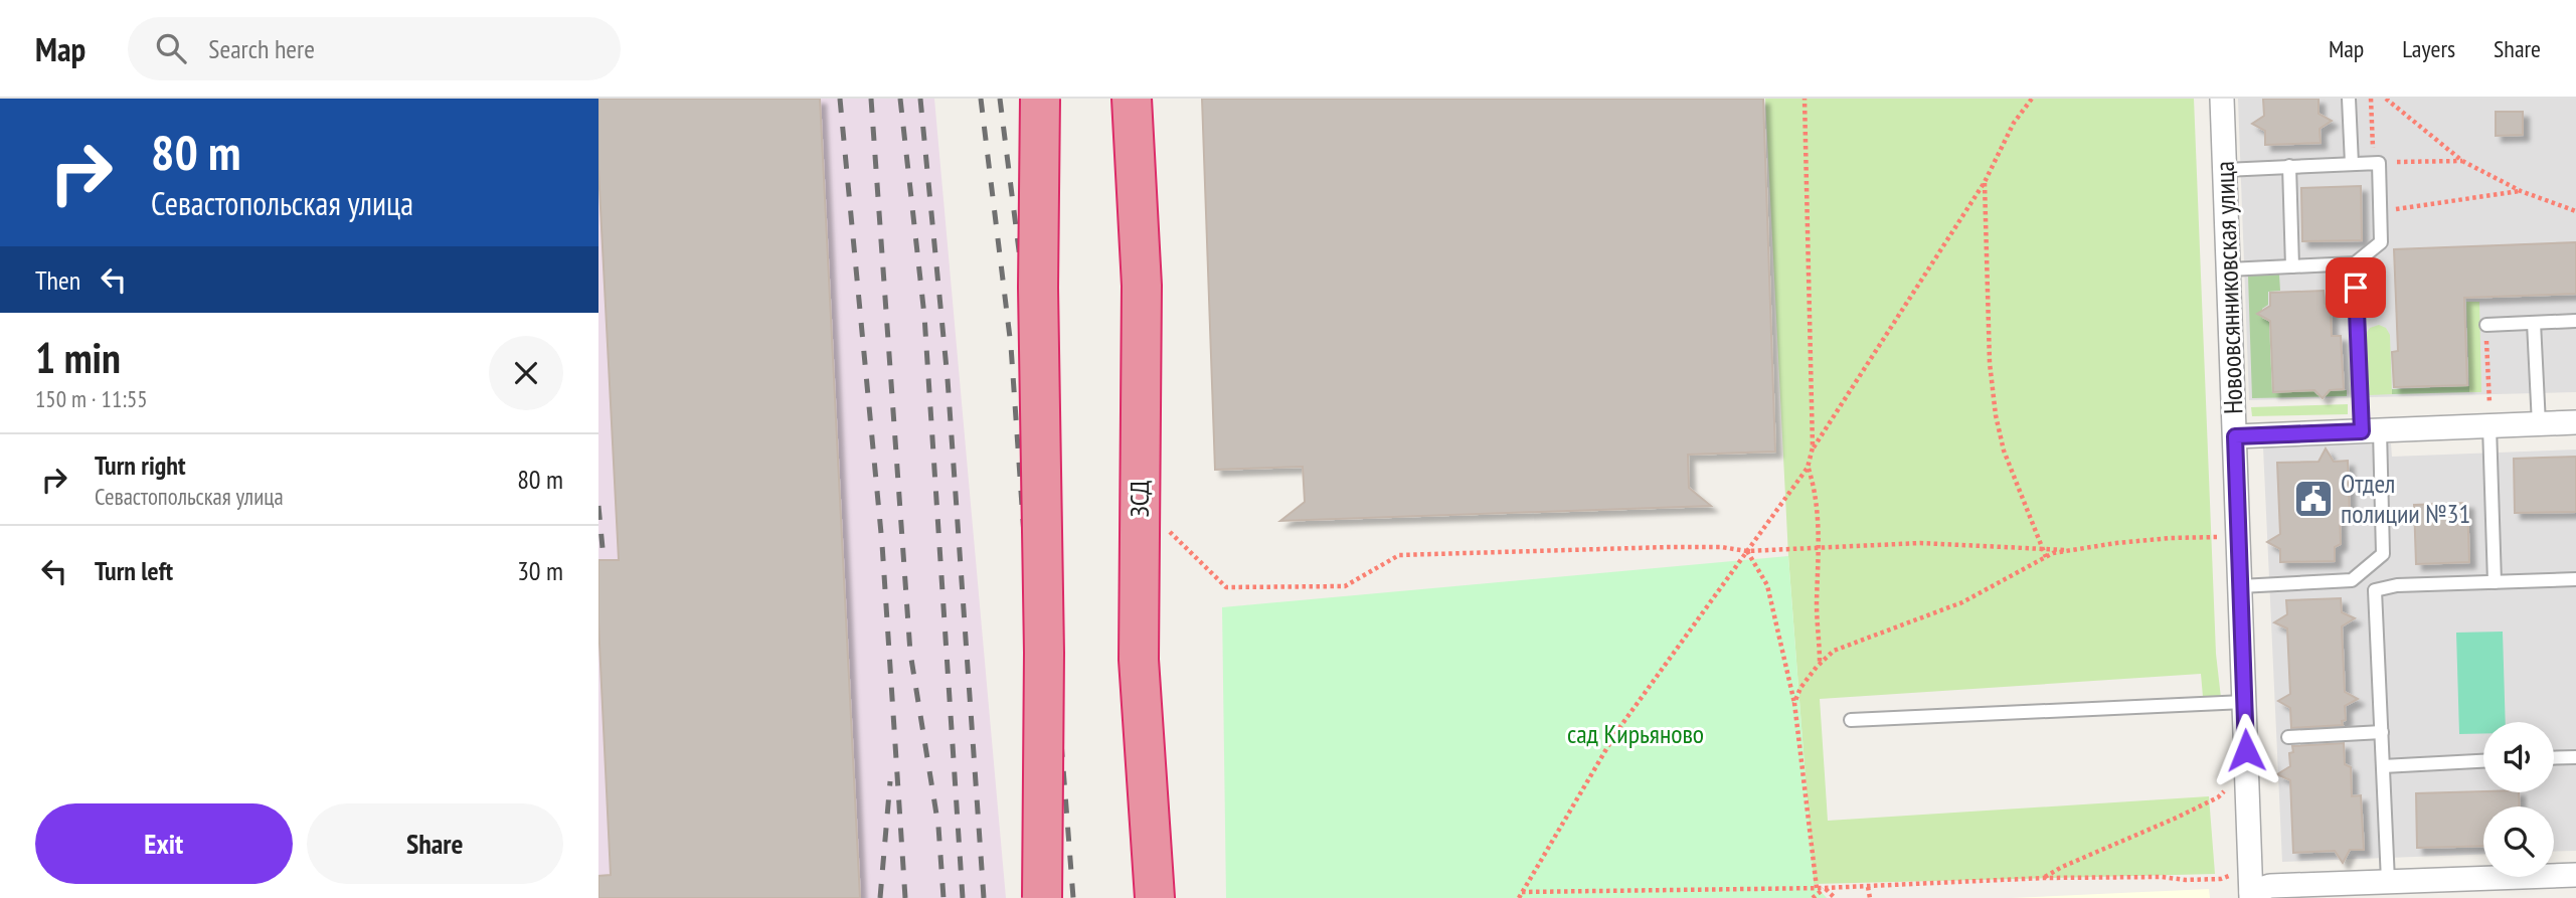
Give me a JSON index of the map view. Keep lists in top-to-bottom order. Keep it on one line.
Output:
{"streets":{"highway":["ЗСД"],"street":["Новоовсянниковская улица"]},"parks":["сад Кирьяново"],"places":{"public building":["Отдел полиции №31"]},"page":{"header":"Map","search":"Search here","nav":["Map","Layers","Share"],"turn":["80 m","Севастопольская улица"],"then":"Then","heading":["1 min","150 m · 11:55"],"list":[{"name":"Turn right","note":"Севастопольская улица","value":"80 m"},{"name":"Turn left","value":"30 m"}],"buttons":["Exit","Share"]}}
